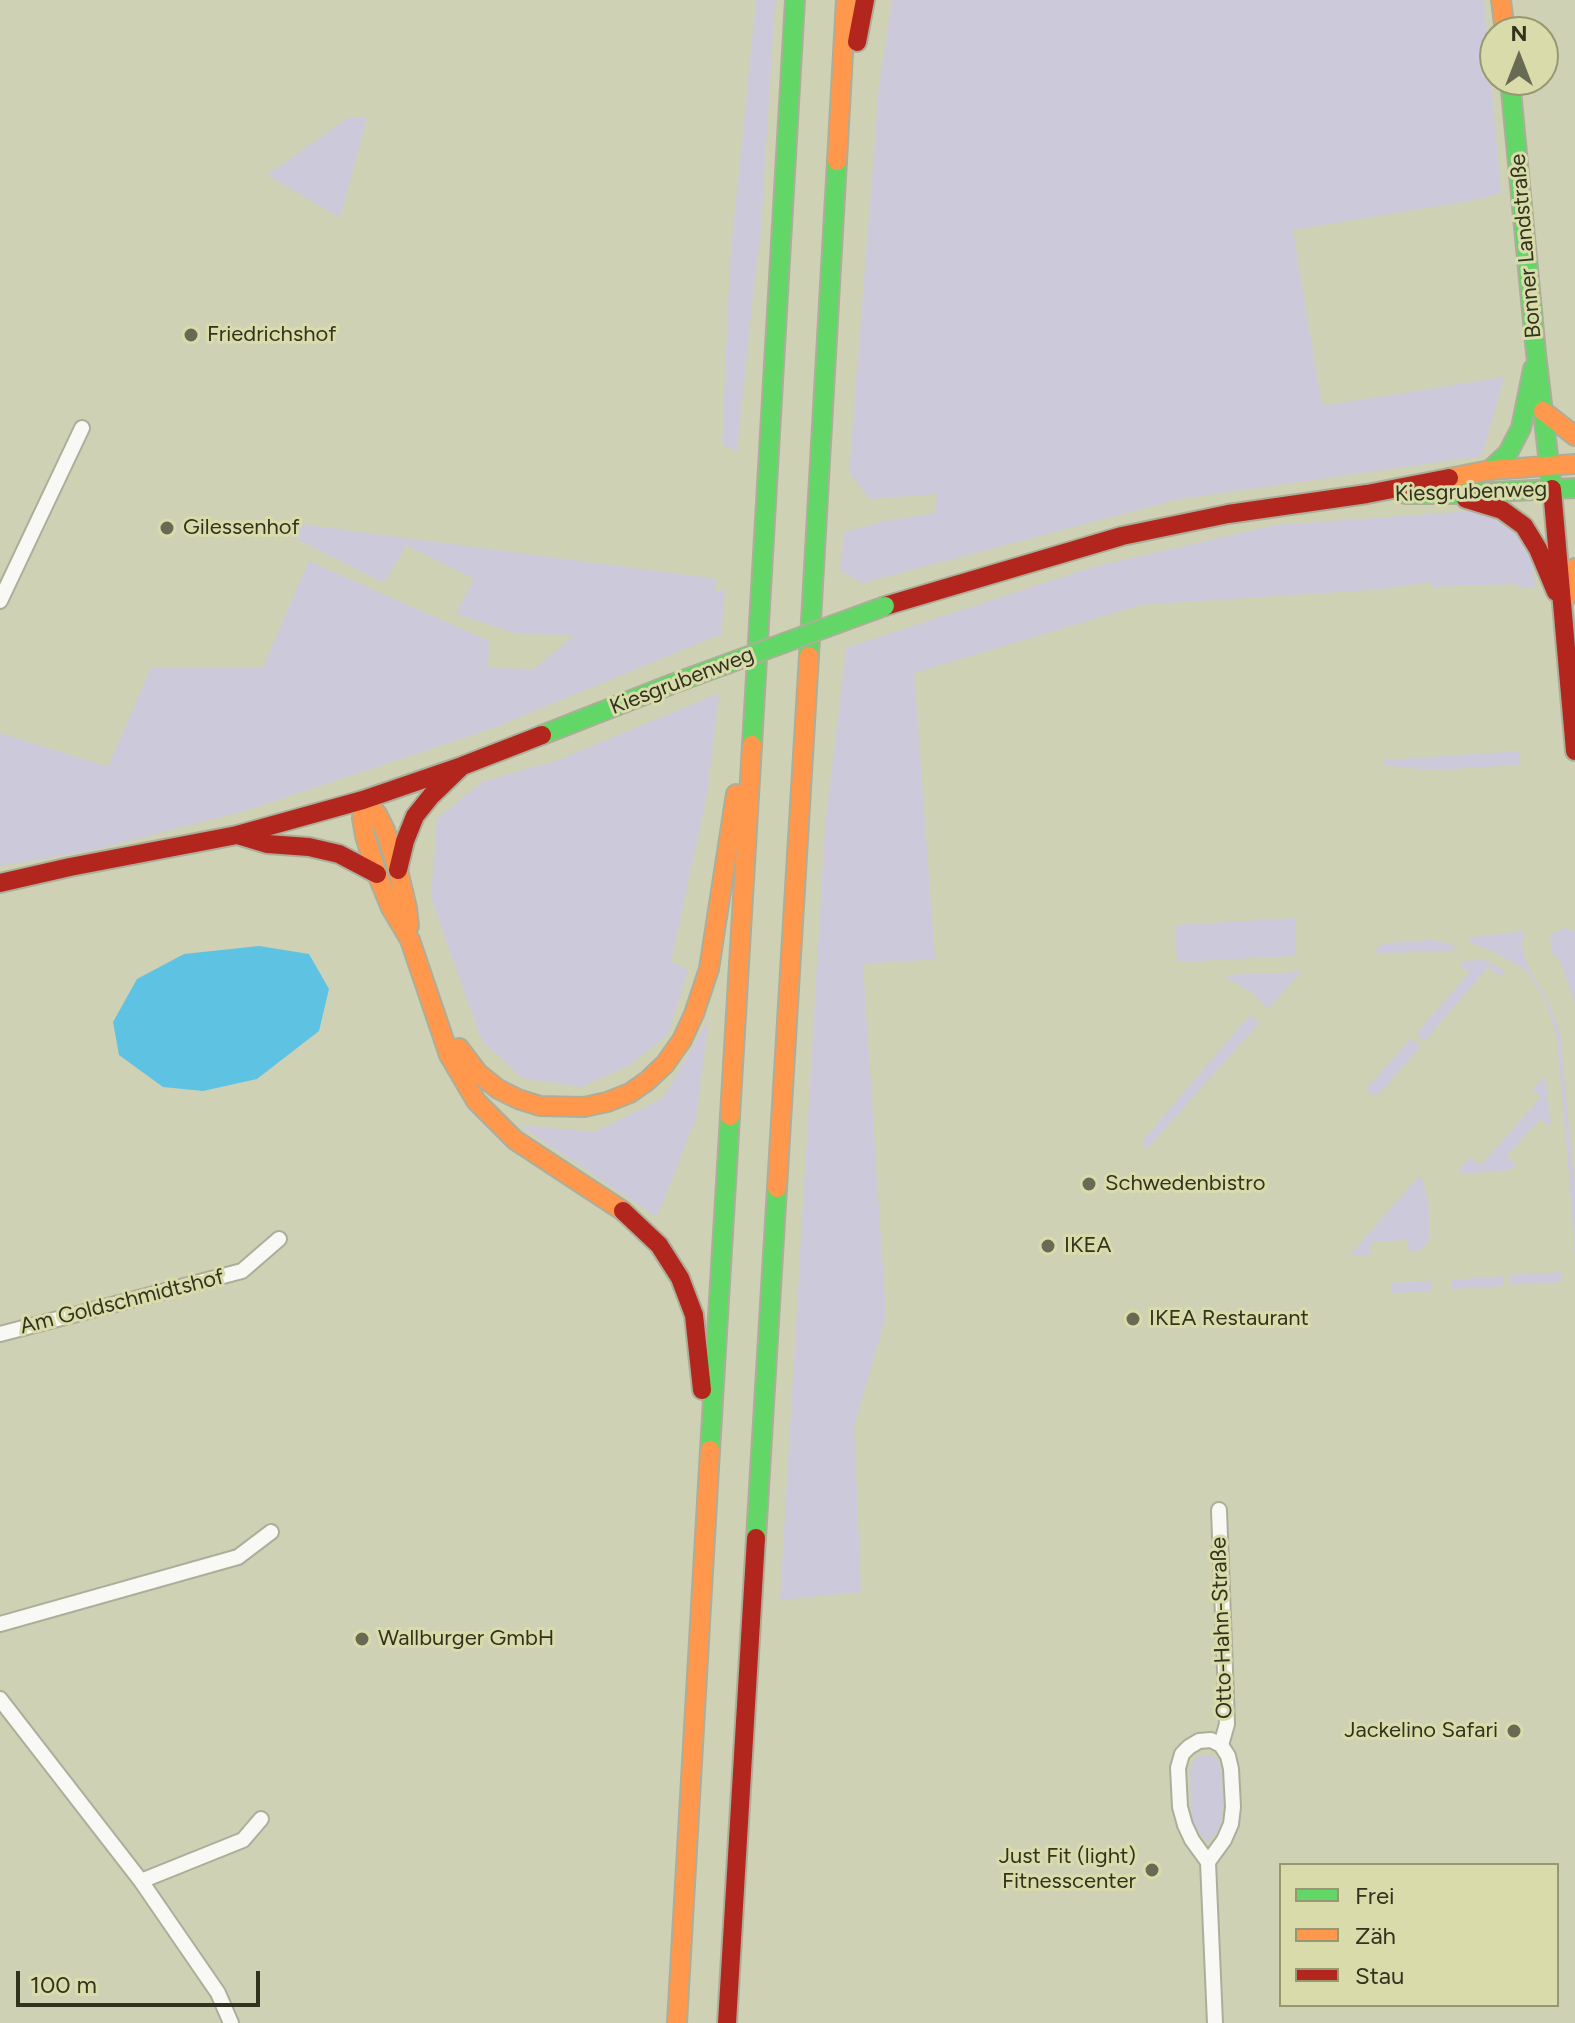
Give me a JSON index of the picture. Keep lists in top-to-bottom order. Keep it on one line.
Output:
{"streets":{"main road":["Bonner Landstraße","Kiesgrubenweg"],"street":["Am Goldschmidtshof","Otto-Hahn-Straße"]},"crossings":[["Bonner Landstraße","Kiesgrubenweg"]],"places":["Friedrichshof","Gilessenhof","Schwedenbistro","IKEA","IKEA Restaurant","Wallburger GmbH","Jackelino Safari","Just Fit (light) Fitnesscenter"],"legend":["Frei","Zäh","Stau"],"scale_bar":"100 m","north":"top"}
